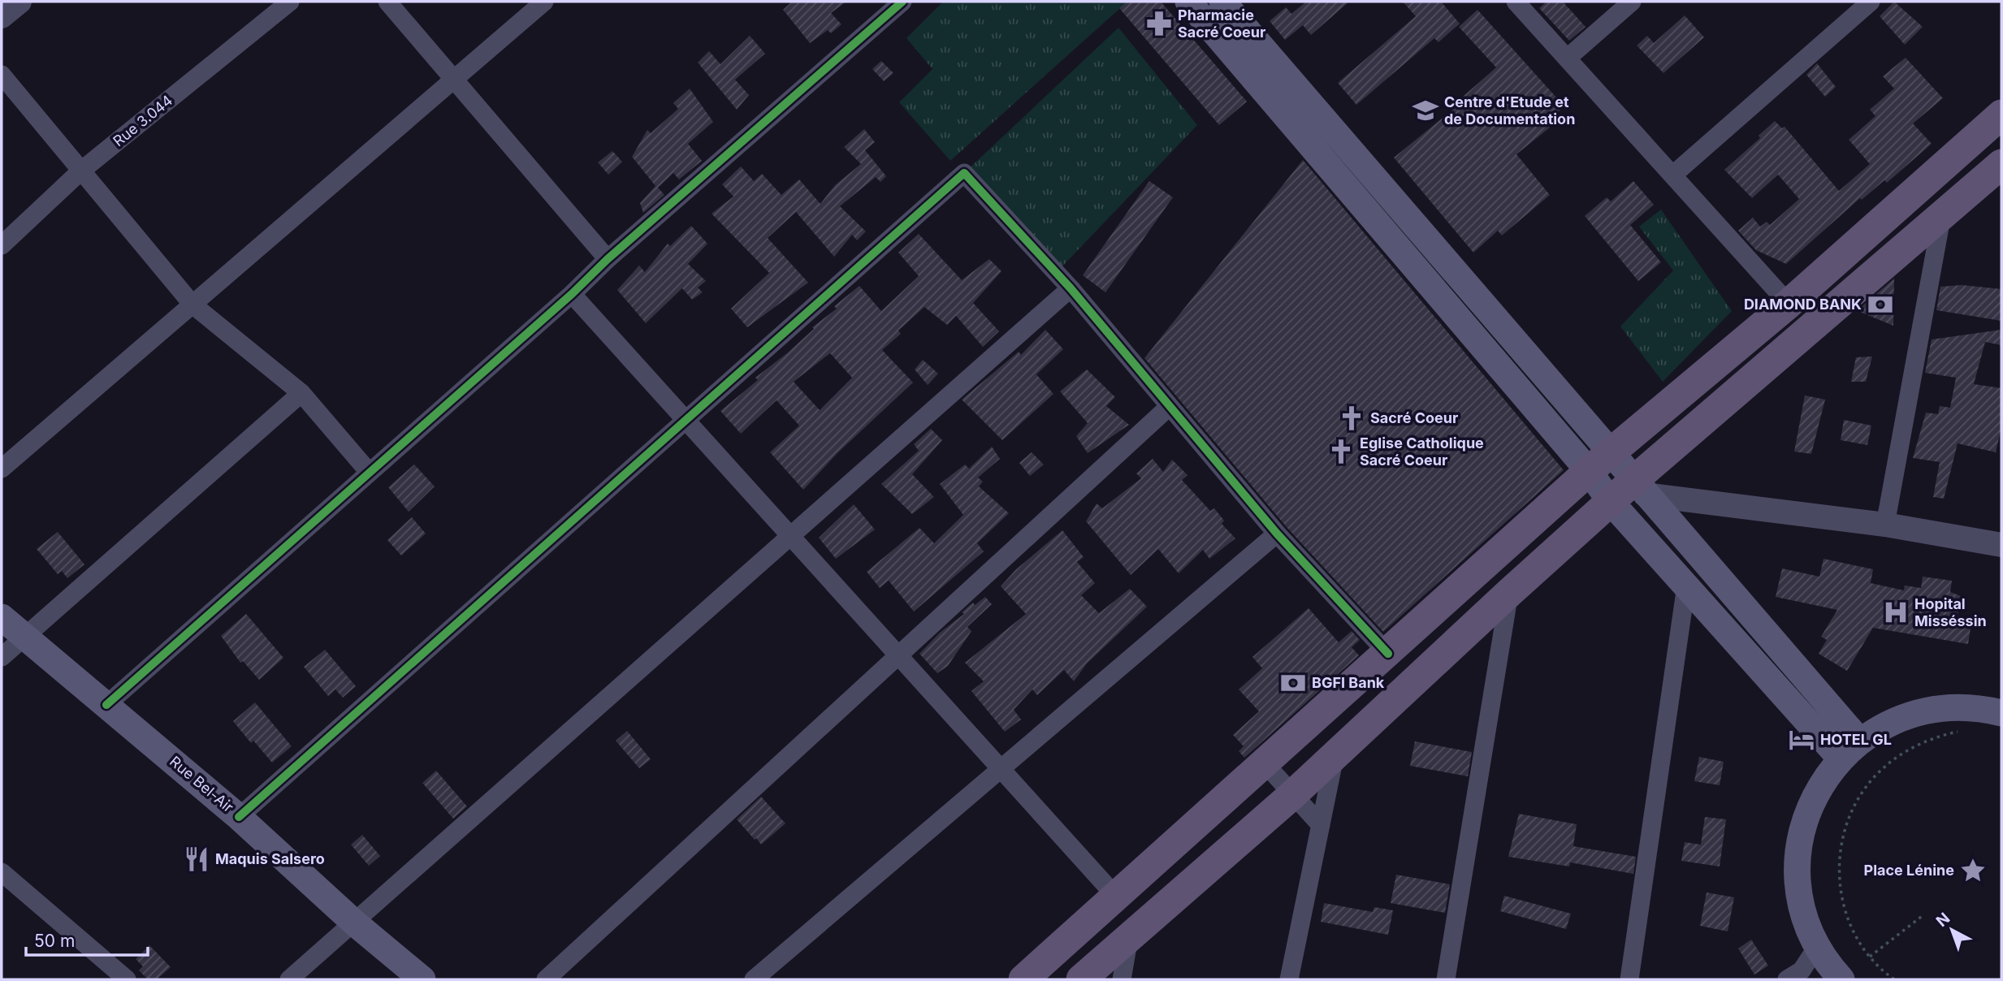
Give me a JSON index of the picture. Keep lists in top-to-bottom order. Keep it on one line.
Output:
{"streets":{"main road":["Rue Bel-Air"],"street":["Rue 3.044"]},"places":{"pharmacy":["Pharmacie Sacré Coeur"],"school or university":["Centre d'Etude et de Documentation"],"bank":["DIAMOND BANK","BGFI Bank"],"church":["Sacré Coeur","Eglise Catholique Sacré Coeur"],"hospital":["Hopital Misséssin"],"hotel":["HOTEL GL"],"restaurant":["Maquis Salsero"],"place":["Place Lénine"]},"scale_bar":"50 m","north":"top left"}
